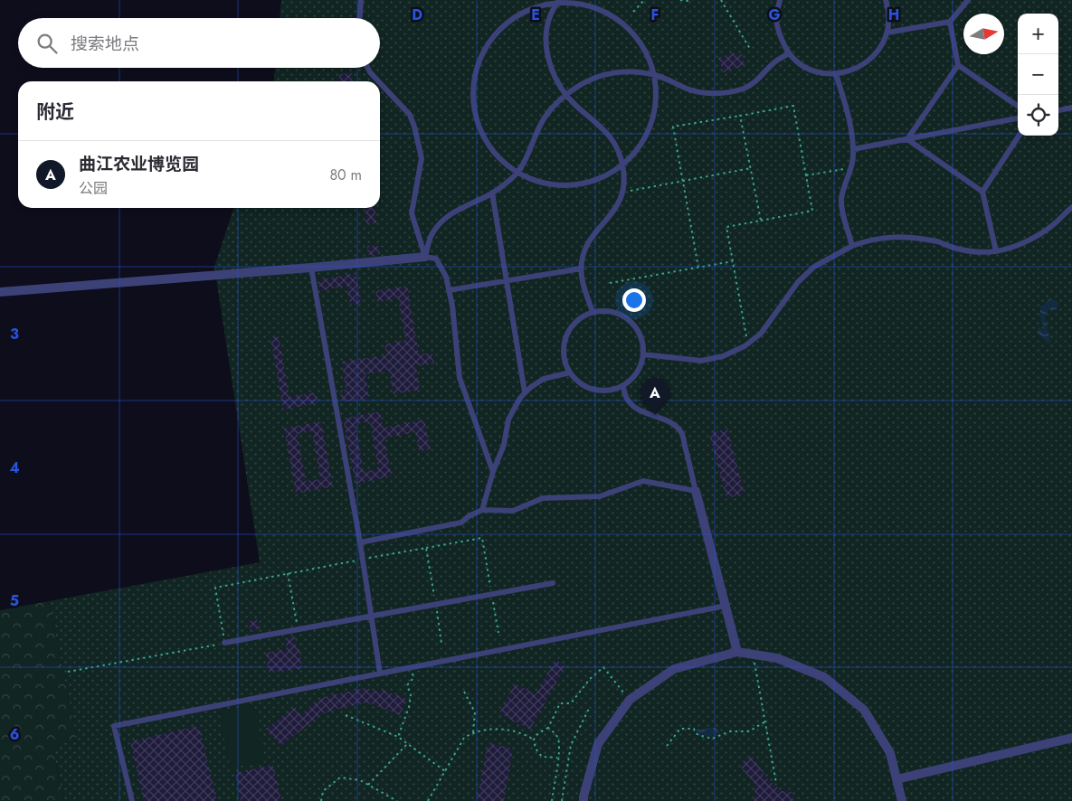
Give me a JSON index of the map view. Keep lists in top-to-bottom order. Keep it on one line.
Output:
{"north":"right","page":{"map_buttons":["+","−"],"search":"搜索地点","heading":"附近","list":[{"mark":"A","name":"曲江农业博览园","note":"公园","value":"80 m"}],"pins":"A"},"grid":{"columns":["D","E","F","G","H"],"rows":["3","4","5","6"]}}
